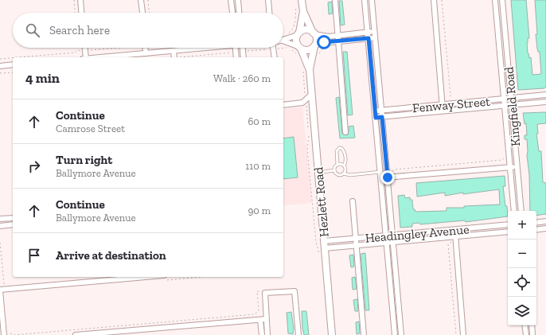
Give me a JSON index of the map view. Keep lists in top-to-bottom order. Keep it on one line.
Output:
{"streets":{"main road":["Hezlett Road"],"street":["Fenway Street","Kingfield Road","Headingley Avenue"]},"crossings":[["Fenway Street","Kingfield Road"],["Hezlett Road","Headingley Avenue"]],"page":{"search":"Search here","heading":["4 min","Walk · 260 m"],"list":[["Continue","Camrose Street","60 m"],["Turn right","Ballymore Avenue","110 m"],["Continue","Ballymore Avenue","90 m"],"Arrive at destination"],"map_buttons":["+","−"]}}
